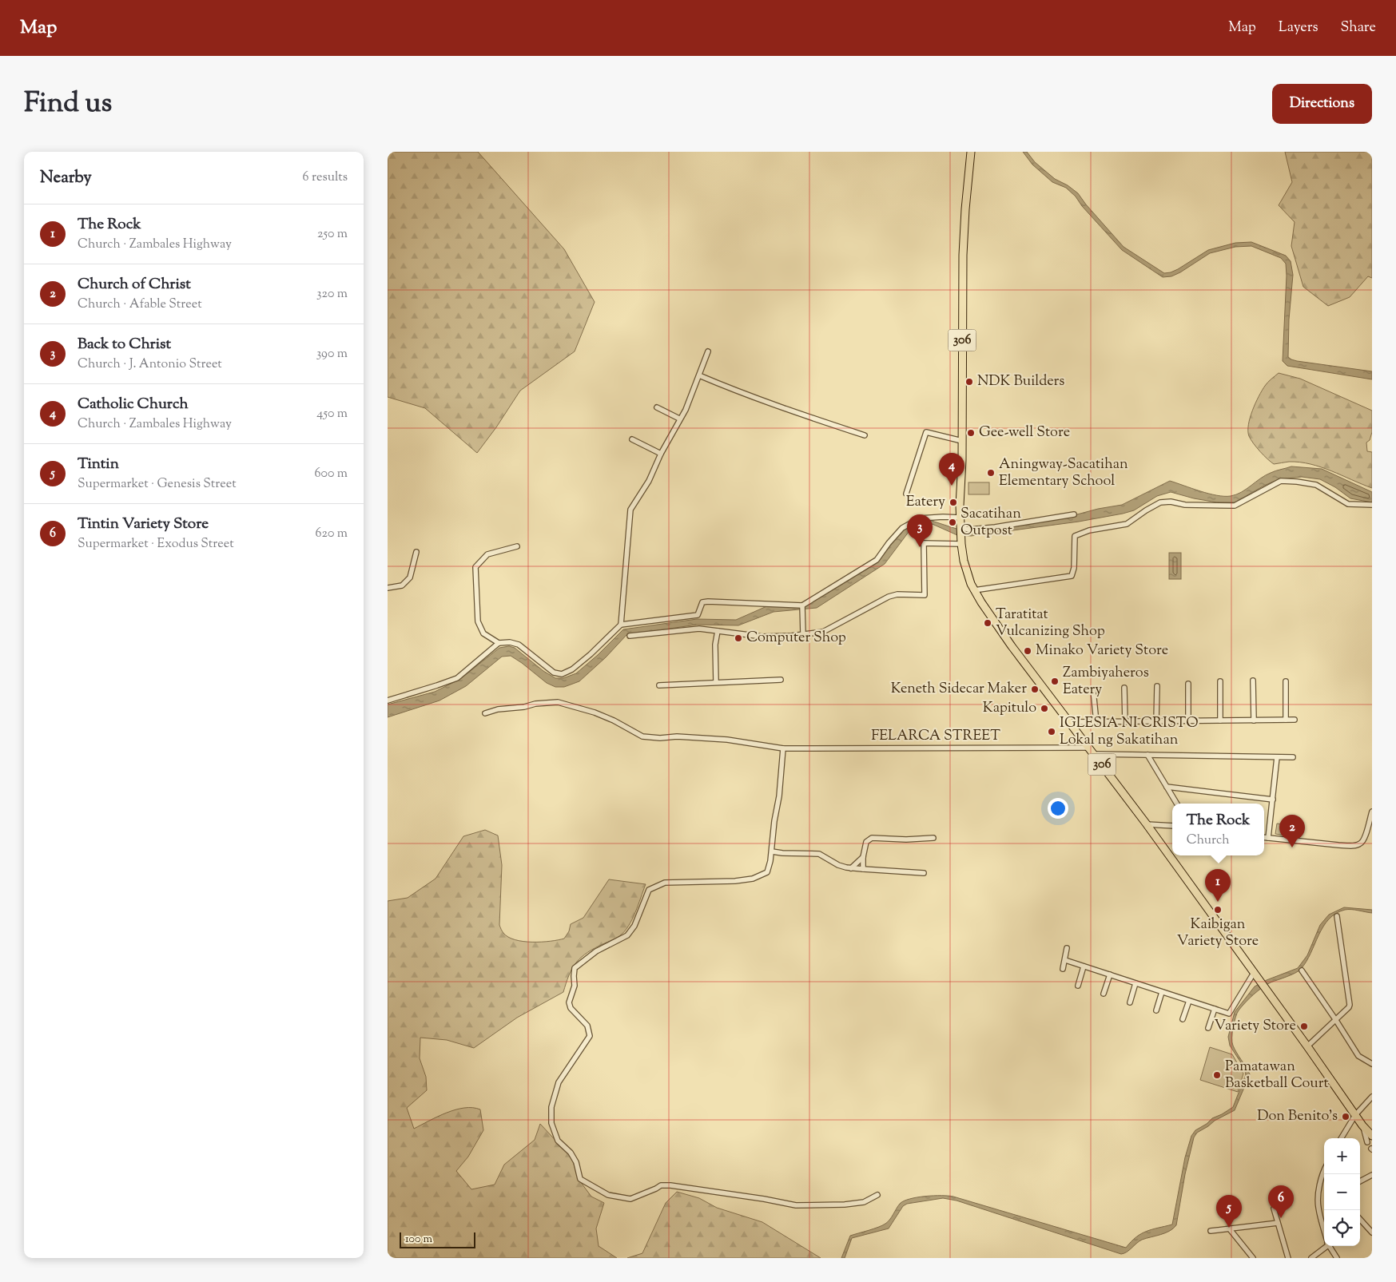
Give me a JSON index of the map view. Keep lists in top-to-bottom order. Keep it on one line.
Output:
{"streets":{"main road":["306"],"street":["FELARCA STREET"]},"crossings":[["306","FELARCA STREET"]],"places":["NDK Builders","Gee-well Store","Aningway-Sacatihan Elementary School","Eatery","Sacatihan Outpost","Taratitat Vulcanizing Shop","Computer Shop","Minako Variety Store","Zambiyaheros Eatery","Keneth Sidecar Maker","Kapitulo","IGLESIA NI CRISTO Lokal ng Sakatihan","Kaibigan Variety Store","Variety Store","Pamatawan Basketball Court","Don Benito's"],"scale_bar":"100 m","page":{"header":"Map","nav":["Map","Layers","Share"],"title":"Find us","buttons":"Directions","heading":["Nearby","6 results"],"list":[{"mark":"1","name":"The Rock","note":"Church · Zambales Highway","value":"250 m"},{"mark":"2","name":"Church of Christ","note":"Church · Afable Street","value":"320 m"},{"mark":"3","name":"Back to Christ","note":"Church · J. Antonio Street","value":"390 m"},{"mark":"4","name":"Catholic Church","note":"Church · Zambales Highway","value":"450 m"},{"mark":"5","name":"Tintin","note":"Supermarket · Genesis Street","value":"600 m"},{"mark":"6","name":"Tintin Variety Store","note":"Supermarket · Exodus Street","value":"620 m"}],"pins":["4","3","2","1","6","5"],"popup":["The Rock","Church"],"map_buttons":["+","−"],"scale":"100 m"}}
